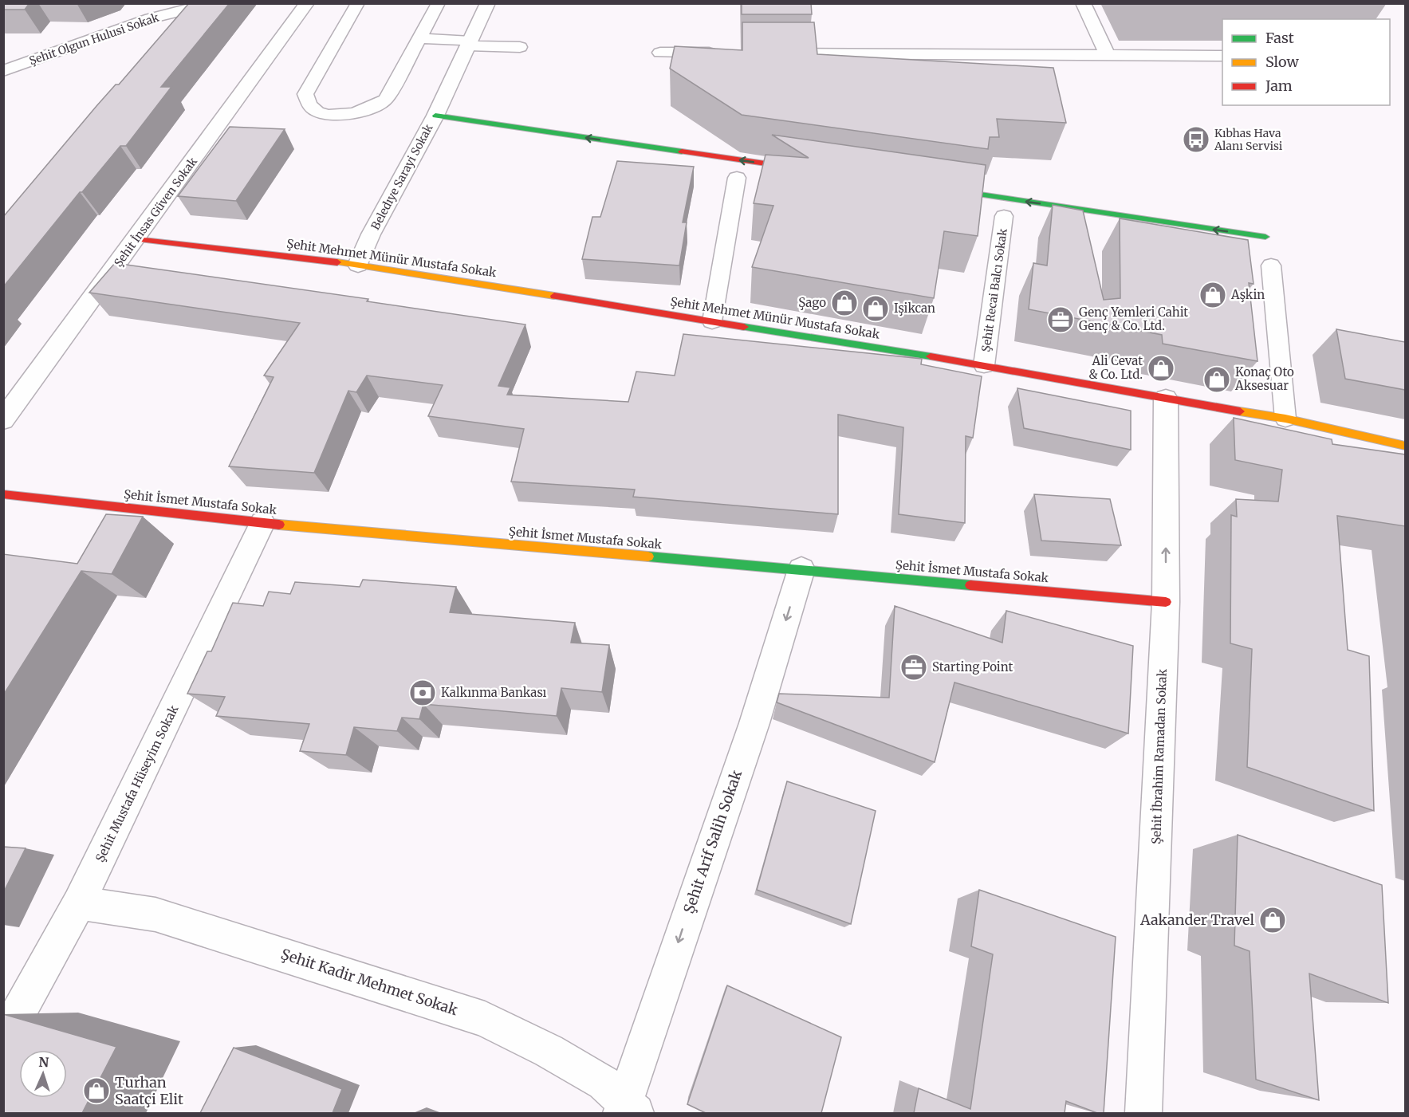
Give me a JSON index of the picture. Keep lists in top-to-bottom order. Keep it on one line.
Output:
{"streets":{"street":["Şehit Olgun Hulusi Sokak","Beledıye Sarayi Sokak","Şehit İnsas Güven Sokak","Şehit Mehmet Münür Mustafa Sokak","Şehit İsmet Mustafa Sokak","Şehit İbrahim Ramadan Sokak","Şehit Mustafa Hüseyim Sokak","Şehit Arif Salih Sokak","Şehit Kadir Mehmet Sokak"],"lane":["Şehit Recai Balcı Sokak"]},"crossings":[["Beledıye Sarayi Sokak","Şehit Mehmet Münür Mustafa Sokak"],["Şehit İnsas Güven Sokak","Şehit Mehmet Münür Mustafa Sokak"],["Şehit Mehmet Münür Mustafa Sokak","Şehit Recai Balcı Sokak"],["Şehit Mehmet Münür Mustafa Sokak","Şehit İbrahim Ramadan Sokak"],["Şehit İsmet Mustafa Sokak","Şehit İbrahim Ramadan Sokak"],["Şehit İsmet Mustafa Sokak","Şehit Mustafa Hüseyim Sokak"],["Şehit İsmet Mustafa Sokak","Şehit Arif Salih Sokak"],["Şehit Mustafa Hüseyim Sokak","Şehit Kadir Mehmet Sokak"],["Şehit Arif Salih Sokak","Şehit Kadir Mehmet Sokak"]],"one_way":["Şehit Arif Salih Sokak"],"places":{"bus stop":["Kıbhas Hava Alanı Servisi"],"shop":["Aşkin","Şago","Işikcan","Ali Cevat & Co. Ltd.","Konaç Oto Aksesuar","Aakander Travel","Turhan Saatçi Elit"],"office":["Genç Yemleri Cahit Genç & Co. Ltd.","Starting Point"],"bank":["Kalkınma Bankası"]},"legend":["Fast","Slow","Jam"],"north":"top"}
